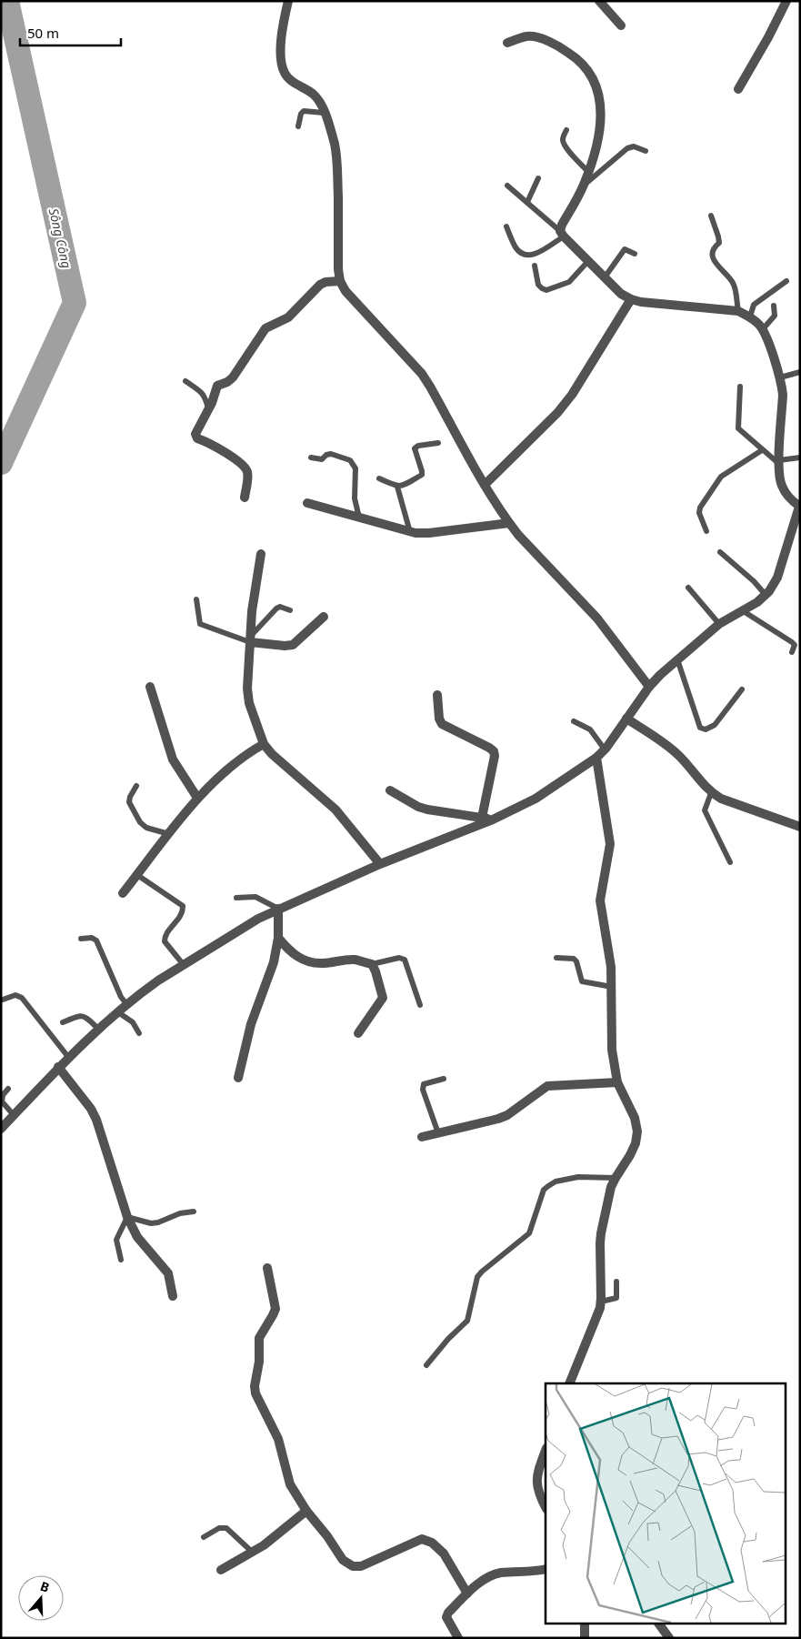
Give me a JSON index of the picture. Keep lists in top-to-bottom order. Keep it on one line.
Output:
{"water":["Sông Công"],"scale_bar":"50 m","north":"top"}
